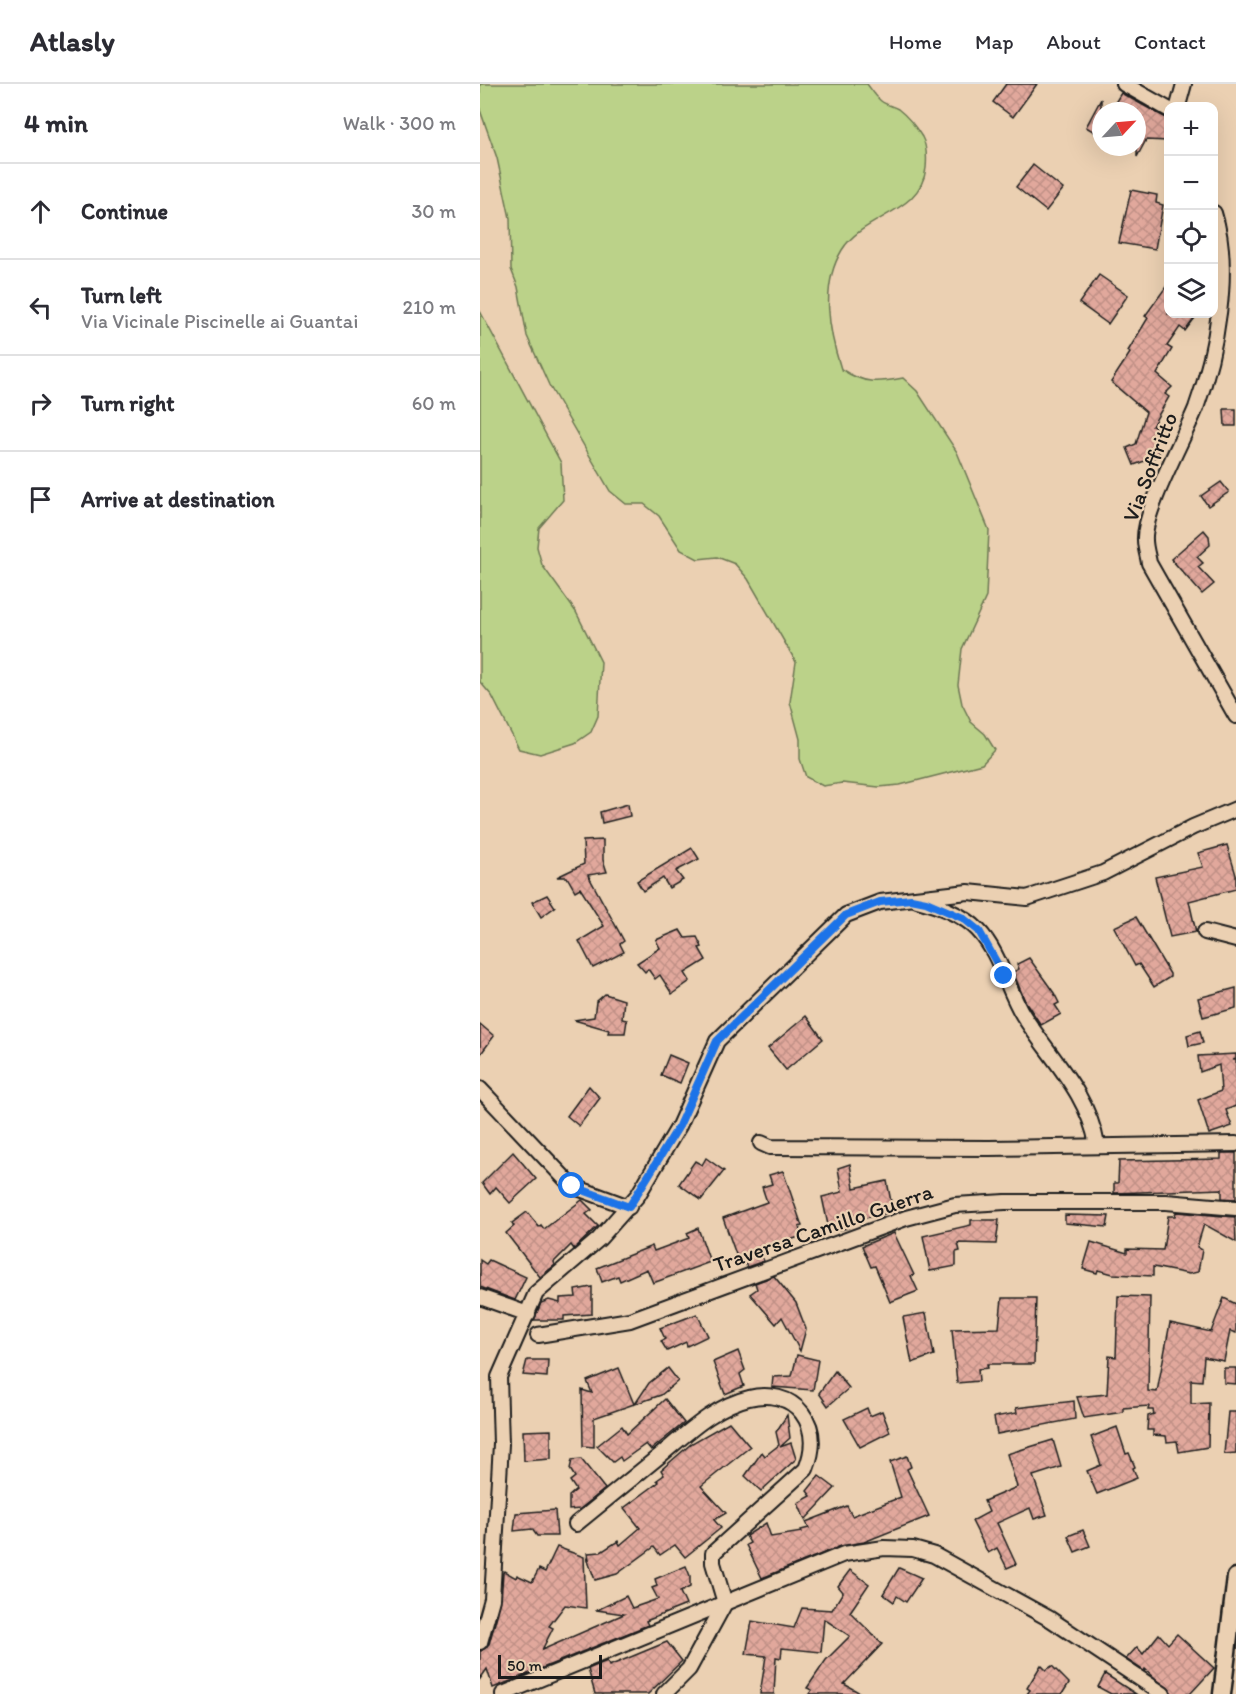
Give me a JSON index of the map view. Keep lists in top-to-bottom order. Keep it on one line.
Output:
{"streets":{"street":["Via Soffritto","Traversa Camillo Guerra"]},"scale_bar":"50 m","north":"top right","page":{"header":"Atlasly","nav":["Home","Map","About","Contact"],"heading":["4 min","Walk · 300 m"],"map_buttons":["+","−"],"list":[["Continue","30 m"],["Turn left","Via Vicinale Piscinelle ai Guantai","210 m"],["Turn right","60 m"],"Arrive at destination"],"scale":"50 m"}}
